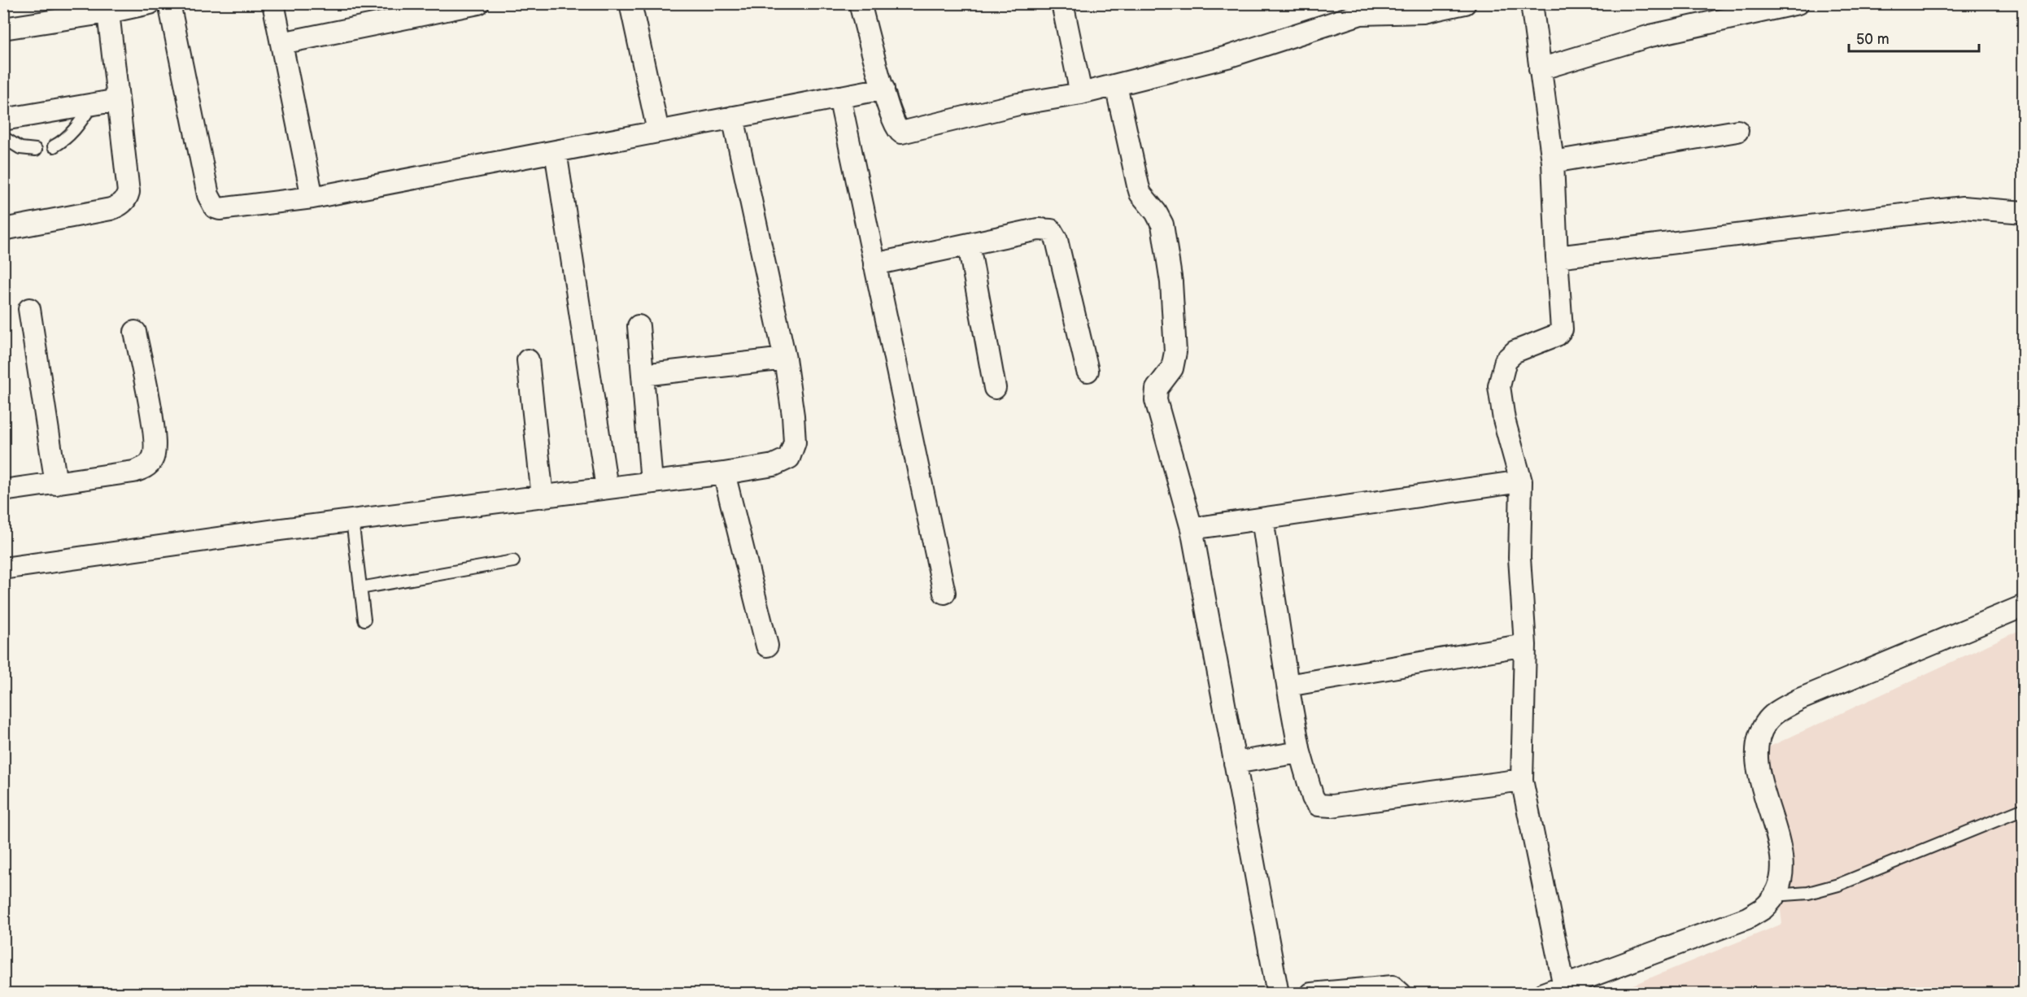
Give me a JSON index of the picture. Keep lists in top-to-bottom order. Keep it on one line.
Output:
{"scale_bar":"50 m"}
